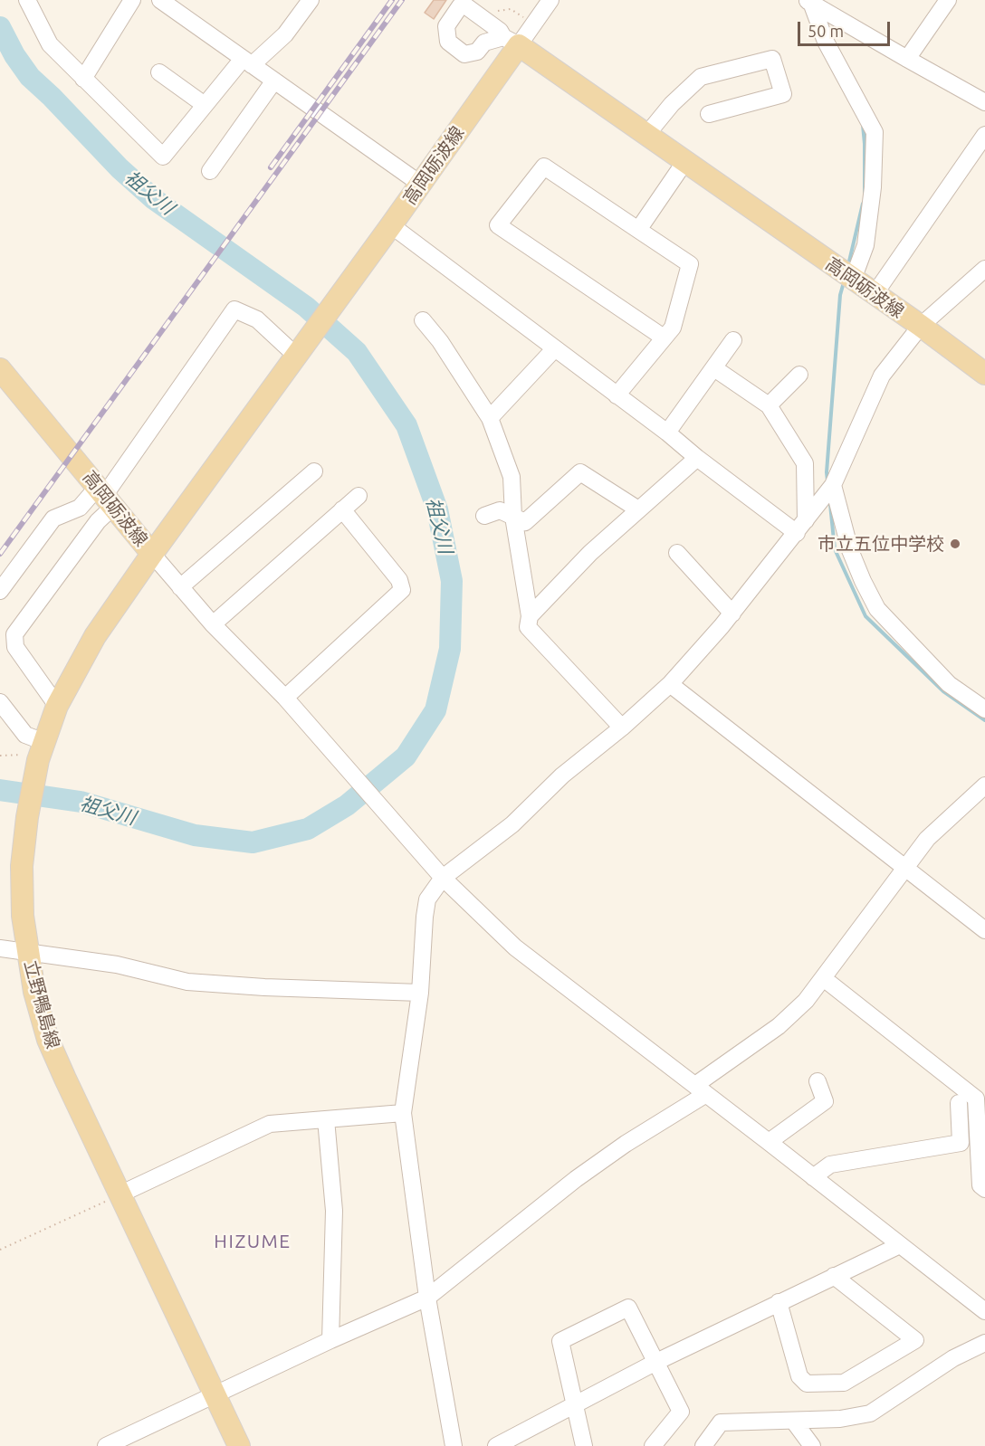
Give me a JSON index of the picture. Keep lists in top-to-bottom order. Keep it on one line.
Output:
{"streets":{"main road":["高岡砺波線","立野鴨島線"]},"crossings":[["高岡砺波線","立野鴨島線"]],"districts":["HIZUME"],"water":["祖父川"],"places":["市立五位中学校"],"scale_bar":"50 m"}
